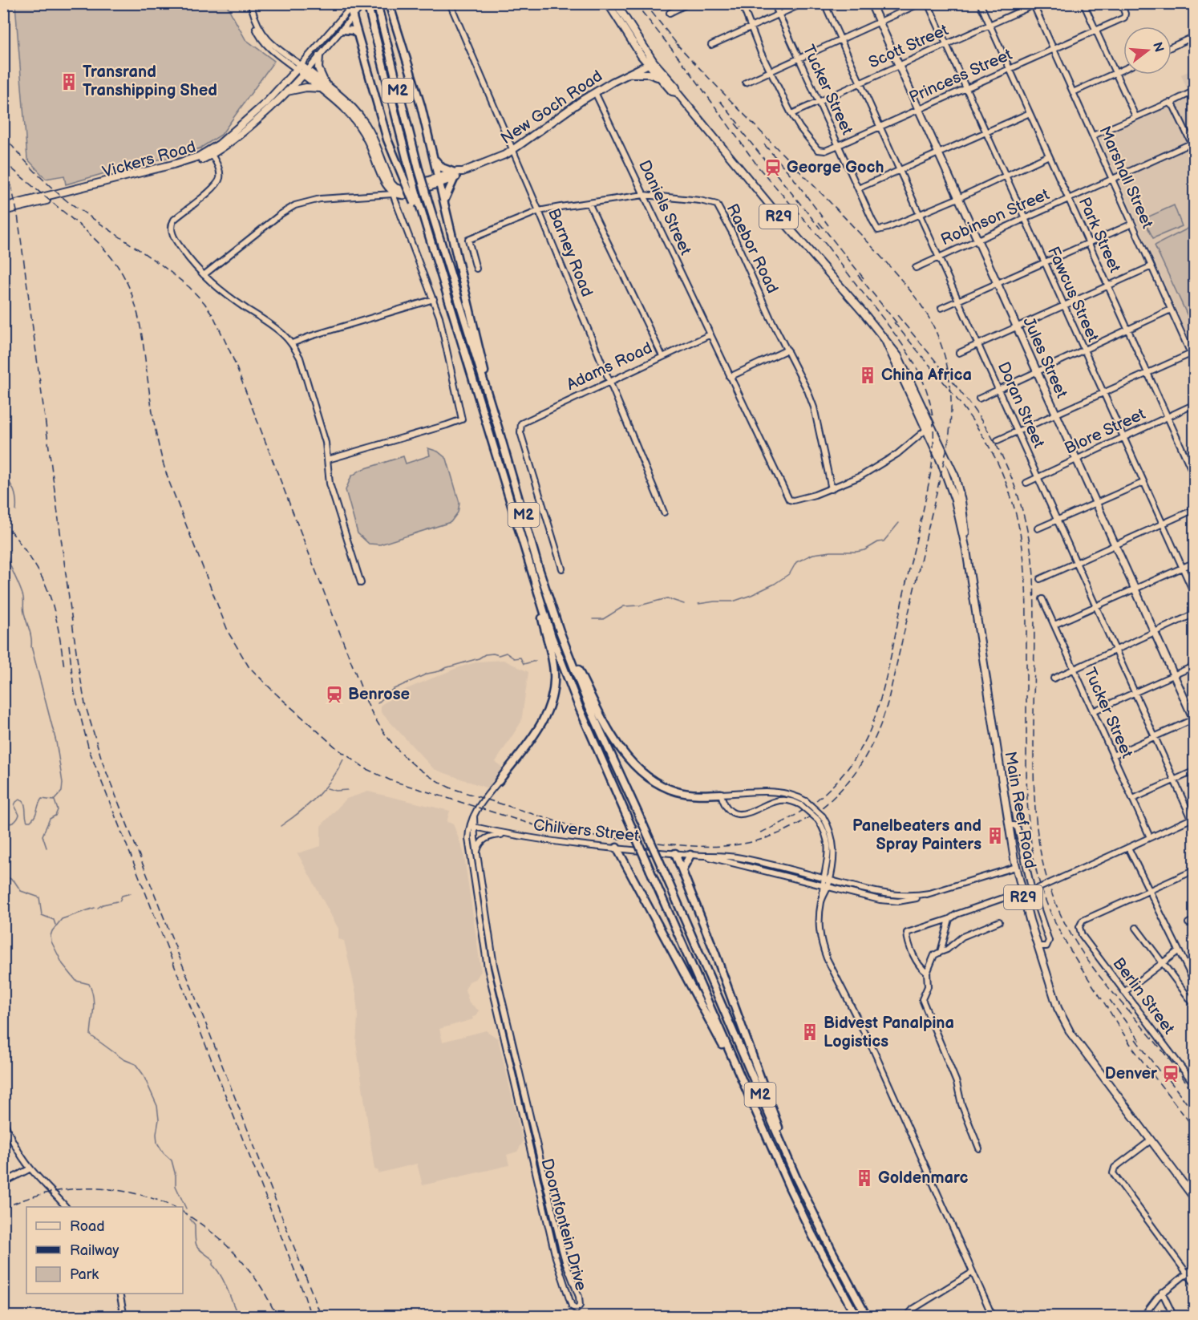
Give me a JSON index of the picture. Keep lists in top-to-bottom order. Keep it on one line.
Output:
{"streets":{"highway":["M2"],"main road":["New Goch Road","Vickers Road","R29","Jules Street","Main Reef Road"],"street":["Scott Street","Princess Street","Tucker Street","Marshall Street","Daniels Street","Robinson Street","Park Street","Raebor Road","Barney Road","Fawcus Street","Adams Road","Doran Street","Blore Street","Chilvers Street","Berlin Street","Doornfontein Drive"]},"crossings":[["Scott Street","Princess Street"],["Scott Street","Tucker Street"],["Scott Street","Marshall Street"],["Scott Street","Park Street"],["Scott Street","Fawcus Street"],["Scott Street","Jules Street"],["Scott Street","Doran Street"],["Princess Street","Tucker Street"],["Princess Street","Marshall Street"],["Princess Street","Park Street"],["Princess Street","Fawcus Street"],["Princess Street","Jules Street"],["Princess Street","Doran Street"],["Tucker Street","Doran Street"],["New Goch Road","Daniels Street"],["New Goch Road","Barney Road"],["New Goch Road","Main Reef Road"],["Marshall Street","Robinson Street"],["Daniels Street","Raebor Road"],["Daniels Street","Adams Road"],["Robinson Street","Park Street"],["Robinson Street","Fawcus Street"],["Robinson Street","Jules Street"],["Robinson Street","Doran Street"],["Park Street","Blore Street"],["Raebor Road","Barney Road"],["Barney Road","Adams Road"],["Fawcus Street","Blore Street"],["Jules Street","Blore Street"],["Doran Street","Blore Street"],["Main Reef Road","Chilvers Street"],["Chilvers Street","Doornfontein Drive"]],"places":{"building":["Transrand Transhipping Shed","China Africa","Panelbeaters and Spray Painters","Bidvest Panalpina Logistics","Goldenmarc"],"station":["George Goch","Benrose","Denver"]},"legend":["Road","Railway","Park"],"north":"right"}
